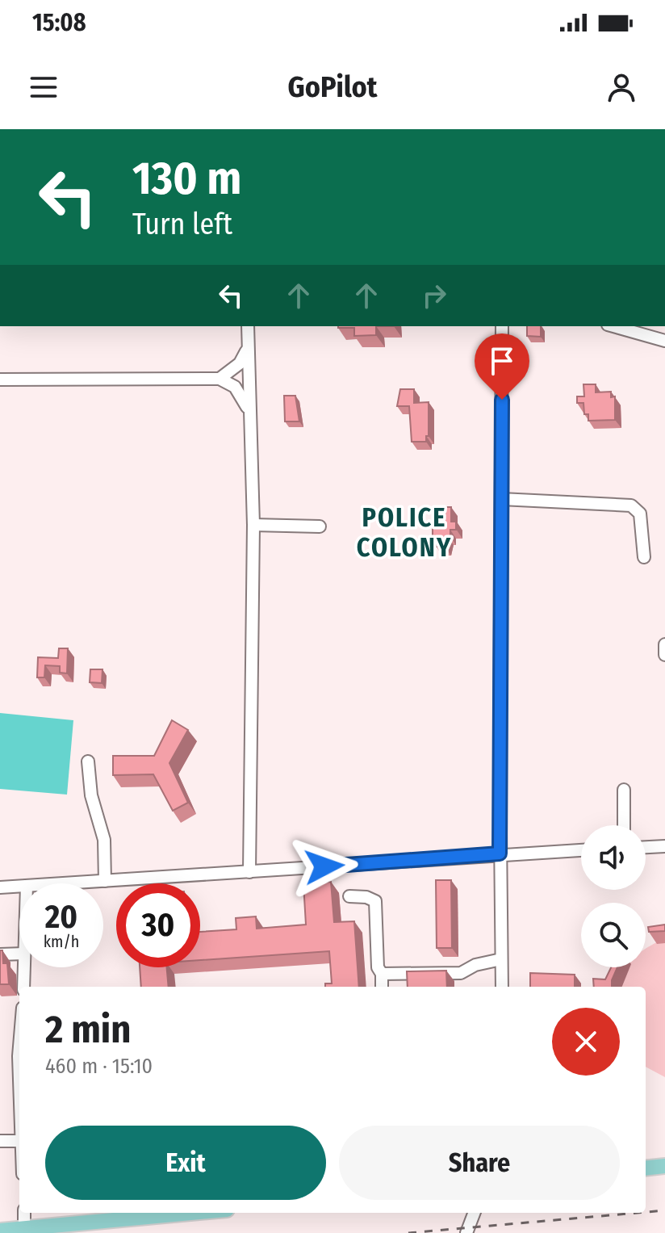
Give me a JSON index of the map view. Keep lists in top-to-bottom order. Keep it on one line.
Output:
{"districts":["POLICE COLONY"],"page":{"status":"15:08","header":"GoPilot","turn":["130 m","Turn left"],"speed":"20 km/h","limit":"30","heading":["2 min","460 m · 15:10"],"buttons":["Exit","Share"]}}
